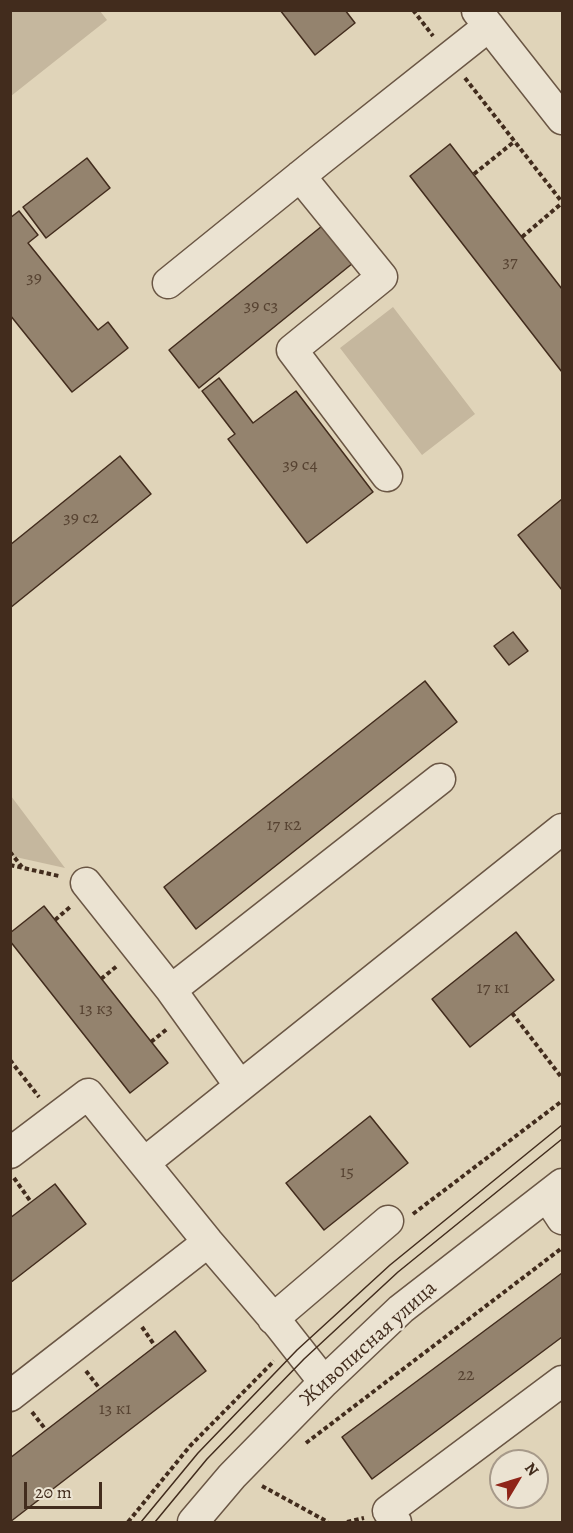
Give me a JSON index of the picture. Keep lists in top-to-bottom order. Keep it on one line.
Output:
{"streets":{"street":["Живописная улица"]},"house_numbers":["37","39","39 с3","39 с4","39 с2","17 к2","17 к1","13 к3","15","22","13 к1"],"scale_bar":"20 m","north":"top right"}
